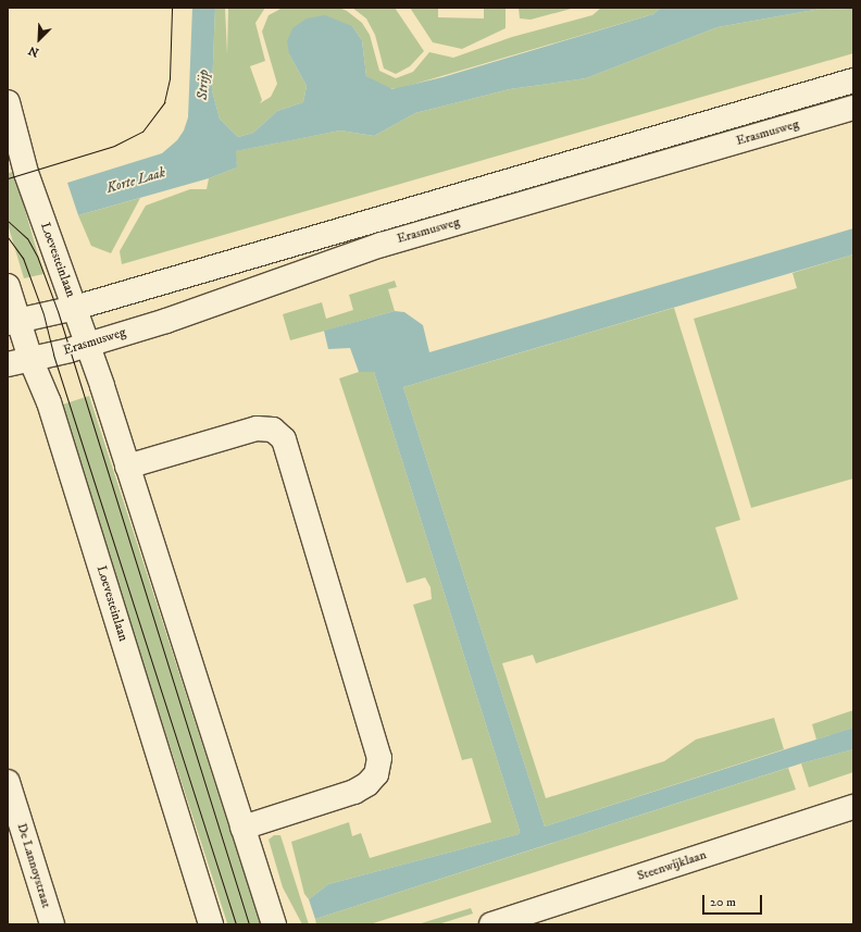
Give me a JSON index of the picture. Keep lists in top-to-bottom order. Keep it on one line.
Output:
{"streets":{"main road":["Erasmusweg","Loevesteinlaan","De Lannoystraat","Steenwijklaan"]},"crossings":[["Erasmusweg","Loevesteinlaan"]],"water":["Strijp","Korte Laak"],"scale_bar":"20 m","north":"bottom left"}
